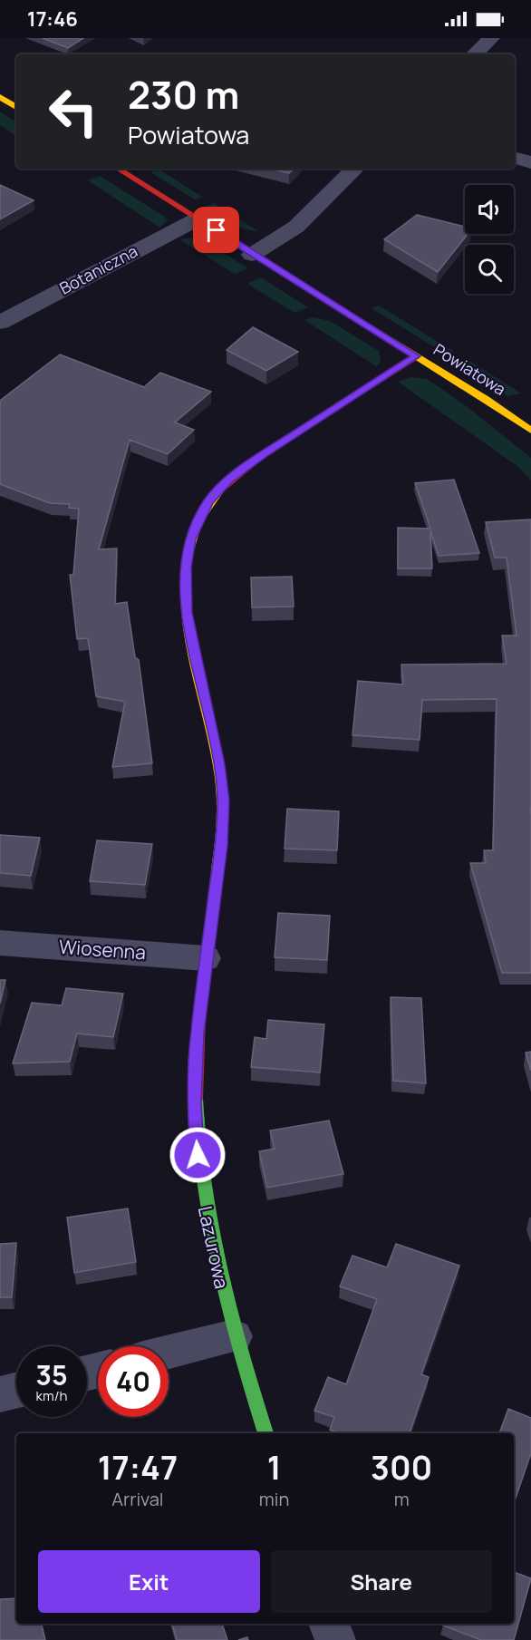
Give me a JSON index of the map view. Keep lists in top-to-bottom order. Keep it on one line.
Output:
{"streets":{"street":["Botaniczna","Powiatowa","Wiosenna","Lazurowa"]},"crossings":[["Botaniczna","Powiatowa"],["Powiatowa","Lazurowa"],["Wiosenna","Lazurowa"]],"page":{"status":"17:46","turn":["230 m","Powiatowa"],"speed":"35 km/h","limit":"40","eta":["17:47","Arrival","1","min","300","m"],"buttons":["Exit","Share"]}}
